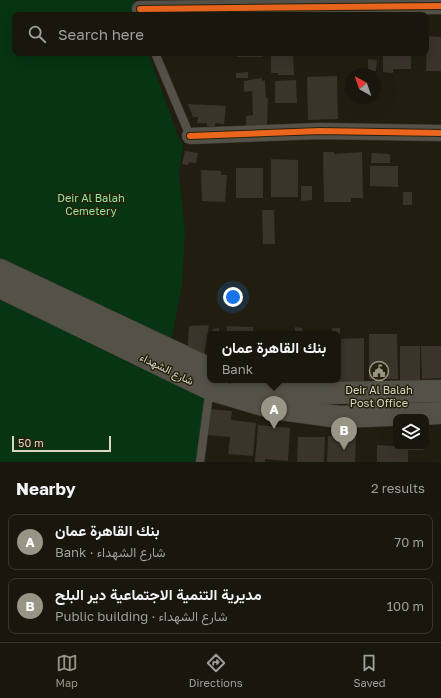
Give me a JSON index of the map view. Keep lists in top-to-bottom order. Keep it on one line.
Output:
{"streets":{"main road":["شارع الشهداء"]},"parks":["Deir Al Balah Cemetery"],"places":{"public building":["Deir Al Balah Post Office"]},"scale_bar":"50 m","north":"top left","page":{"search":"Search here","popup":["بنك القاهرة عمان","Bank"],"pins":["A","B"],"scale":"50 m","heading":["Nearby","2 results"],"list":[{"mark":"A","name":"بنك القاهرة عمان","note":"Bank · شارع الشهداء","value":"70 m"},{"mark":"B","name":"مديرية التنمية الاجتماعية دير البلح","note":"Public building · شارع الشهداء","value":"100 m"}],"nav":["Map","Directions","Saved"]}}
